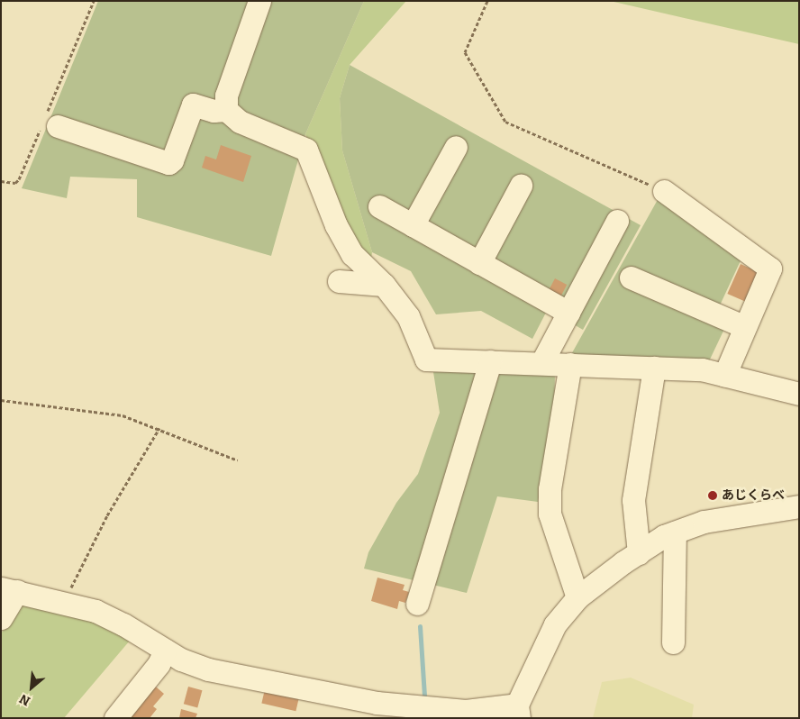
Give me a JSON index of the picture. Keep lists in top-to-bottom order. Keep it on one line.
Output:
{"places":["あじくらべ"],"north":"bottom left"}
